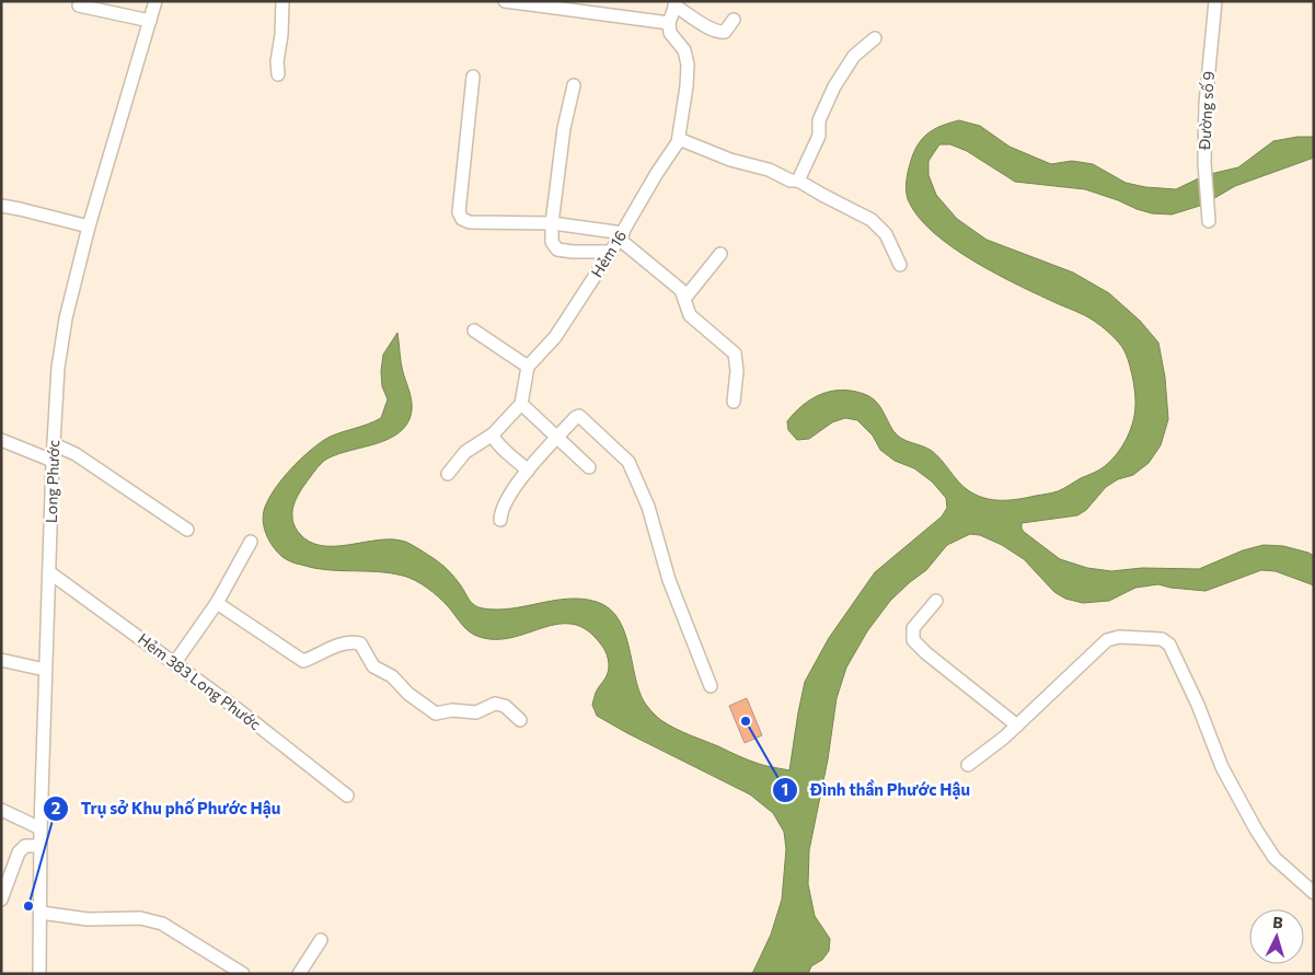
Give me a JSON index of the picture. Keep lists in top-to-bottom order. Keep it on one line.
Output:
{"streets":{"street":["Đường số 9","Hẻm 16","Long Phước","Hẻm 383 Long Phước"]},"crossings":[["Long Phước","Hẻm 383 Long Phước"]],"places":["Đình thần Phước Hậu","Trụ sở Khu phố Phước Hậu"],"north":"top"}
